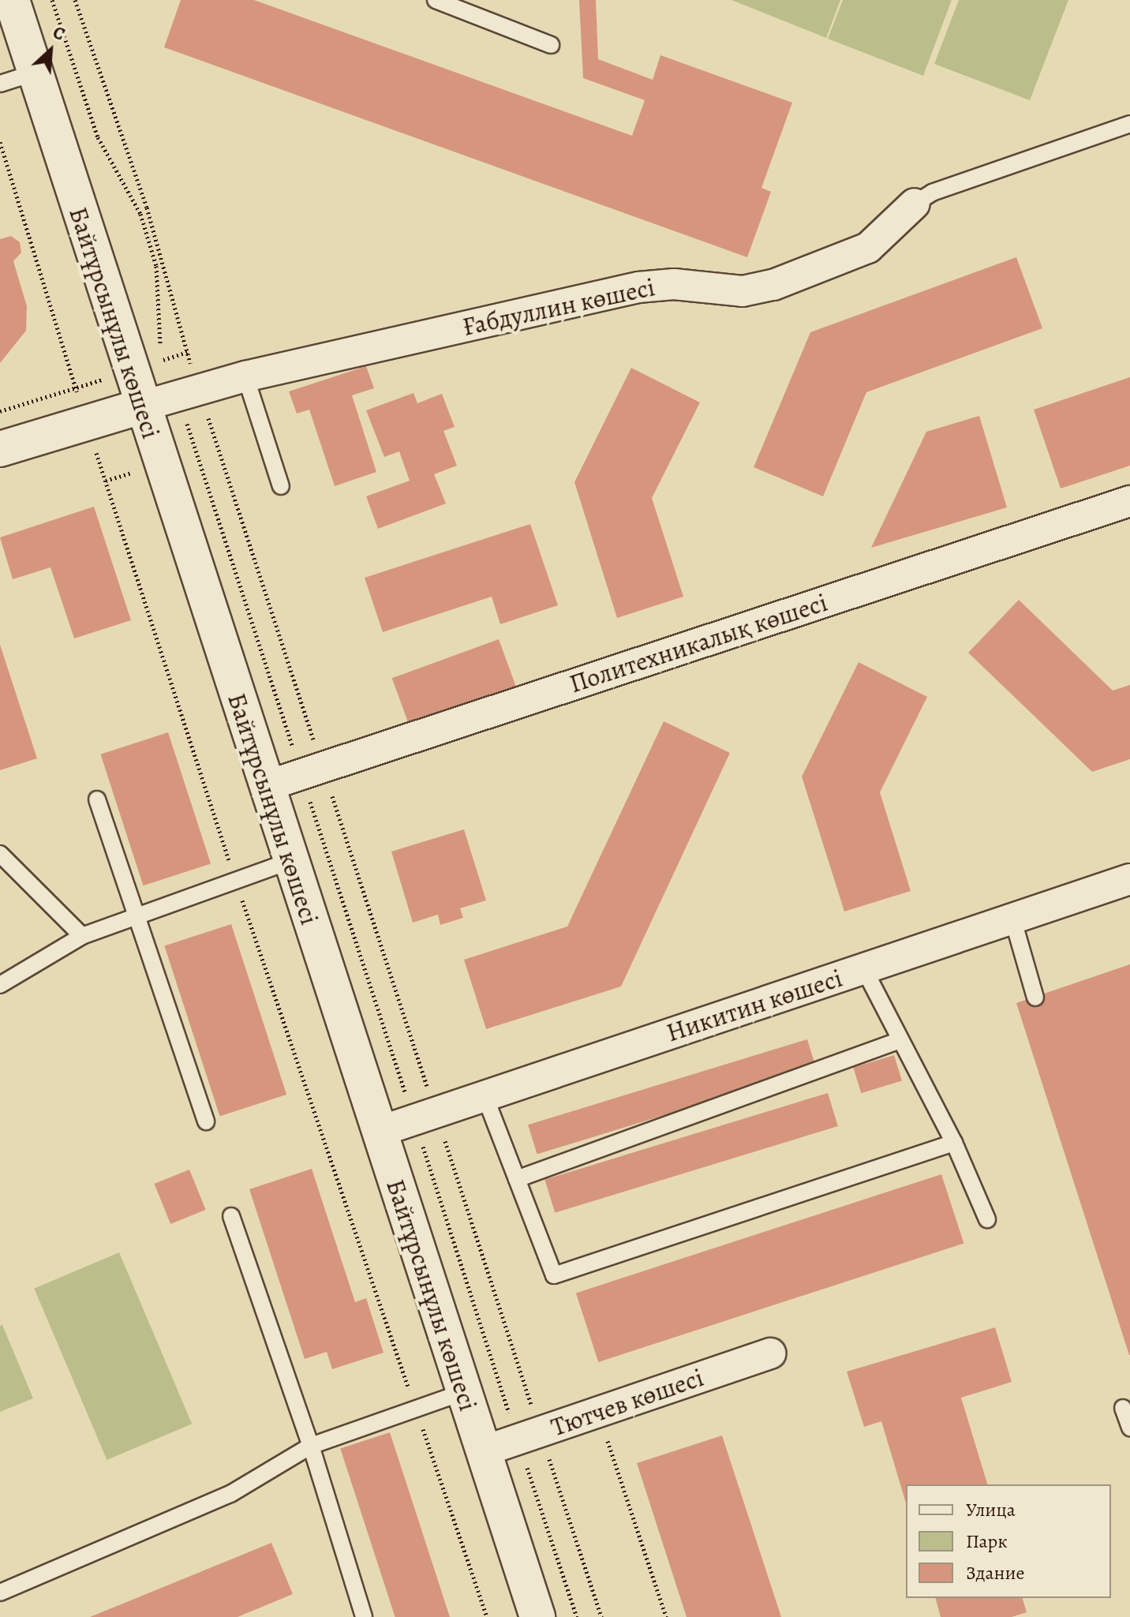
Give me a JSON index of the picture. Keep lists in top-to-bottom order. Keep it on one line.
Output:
{"streets":{"street":["Ғабдуллин көшесі","Байтұрсынұлы көшесі","Политехникалық көшесі","Никитин көшесі","Тютчев көшесі"]},"crossings":[["Ғабдуллин көшесі","Байтұрсынұлы көшесі"],["Байтұрсынұлы көшесі","Политехникалық көшесі"],["Байтұрсынұлы көшесі","Никитин көшесі"],["Байтұрсынұлы көшесі","Тютчев көшесі"]],"legend":["Улица","Парк","Здание"],"north":"top right"}
